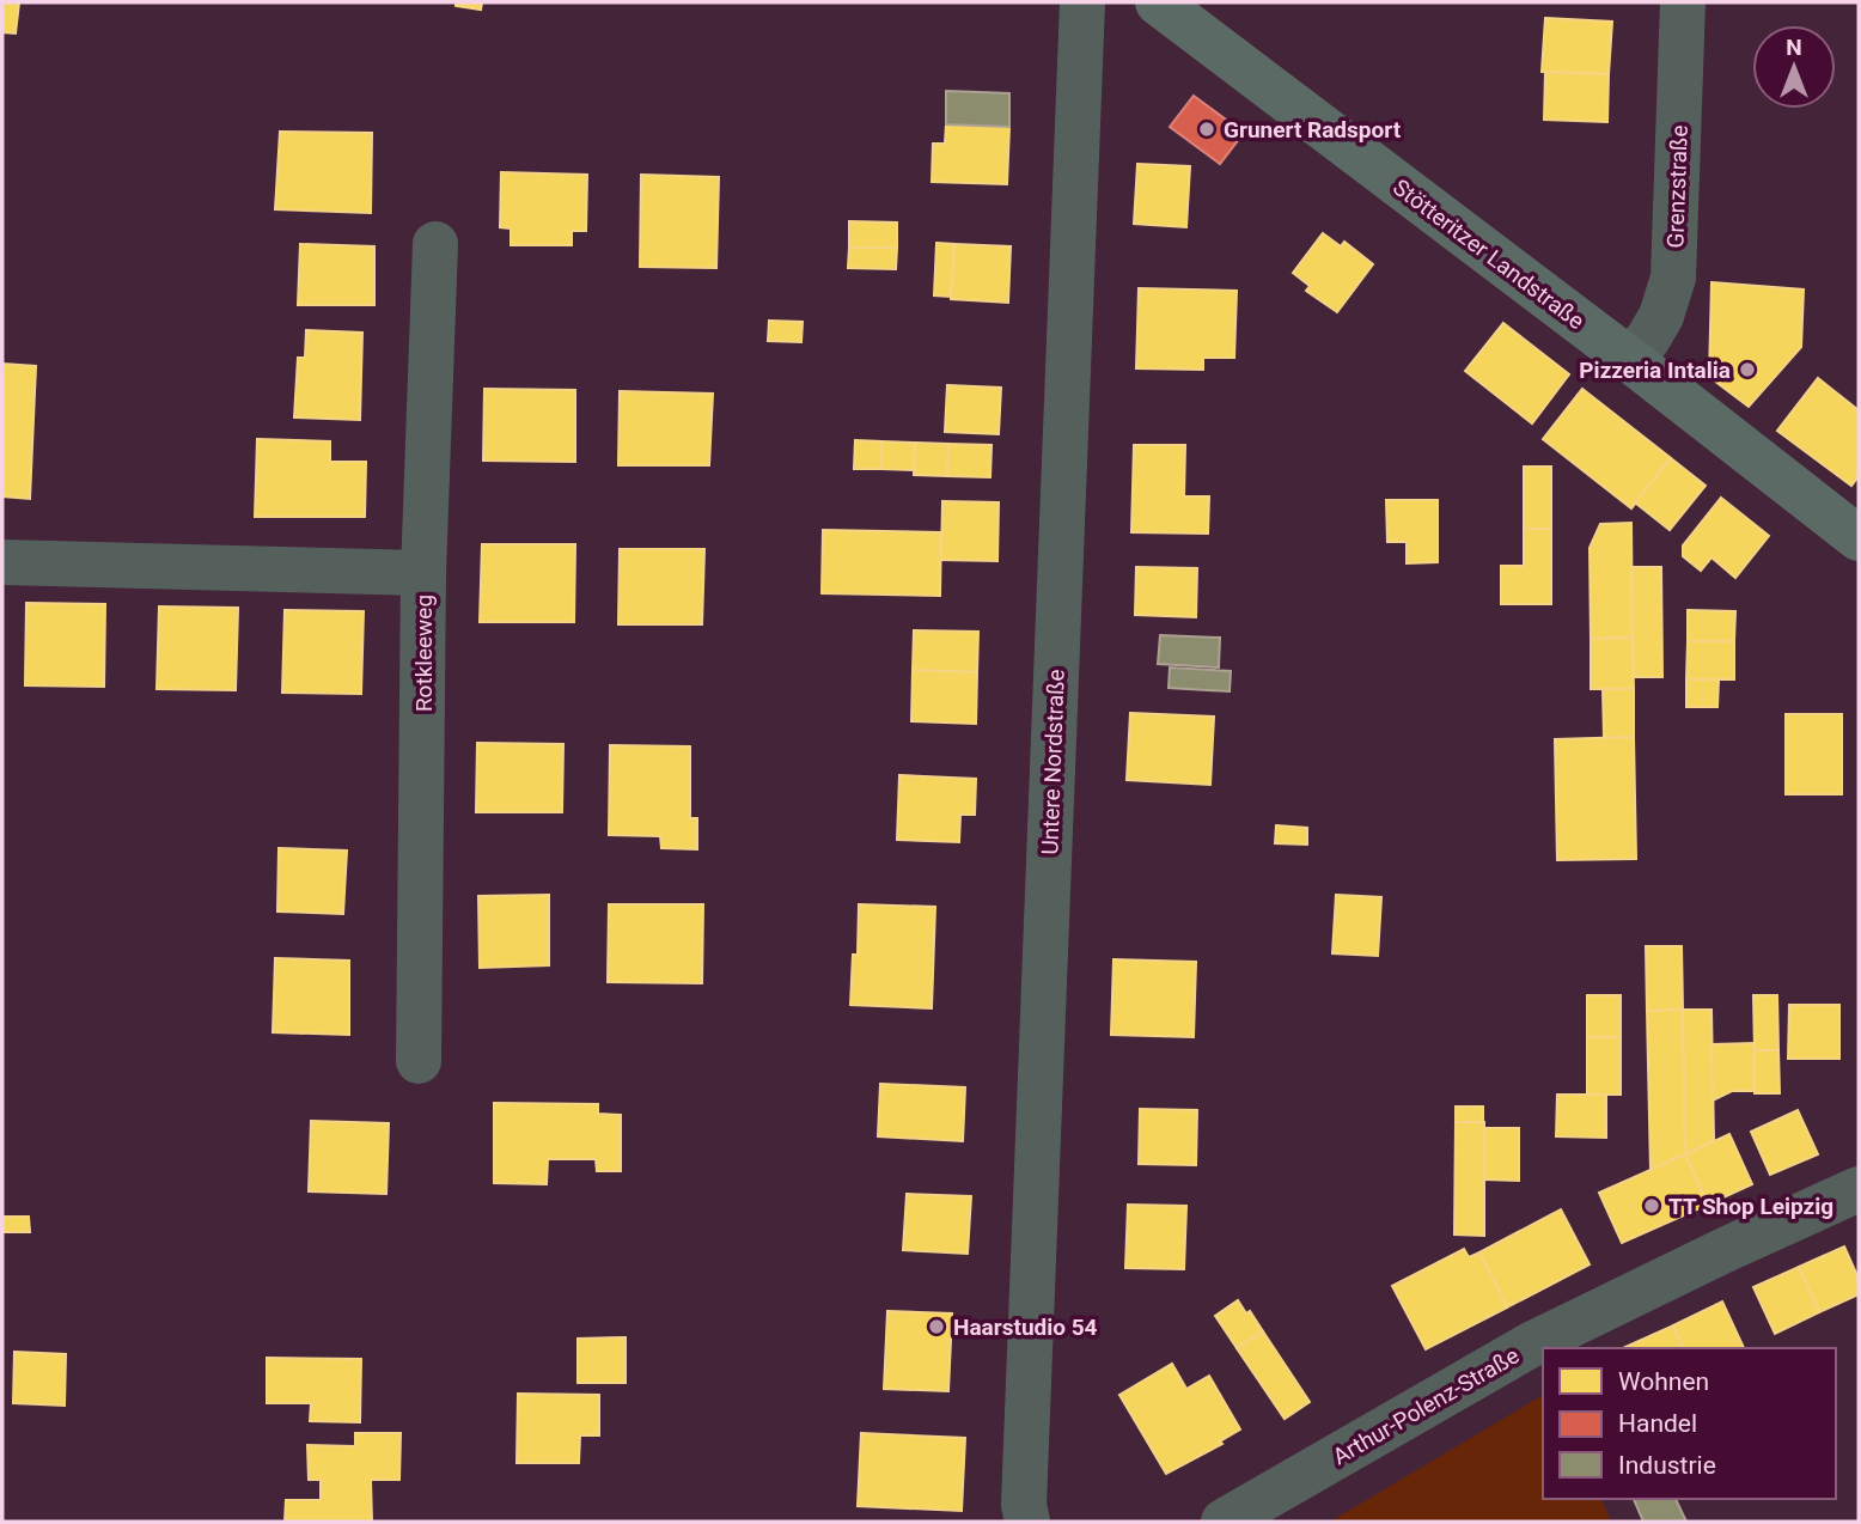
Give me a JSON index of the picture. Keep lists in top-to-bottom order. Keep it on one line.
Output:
{"streets":{"main road":["Stötteritzer Landstraße"],"street":["Grenzstraße","Rotkleeweg","Untere Nordstraße","Arthur-Polenz-Straße"]},"crossings":[["Grenzstraße","Stötteritzer Landstraße"]],"places":["Grunert Radsport","Pizzeria Intalia","TT Shop Leipzig","Haarstudio 54"],"legend":["Wohnen","Handel","Industrie"],"north":"top"}
